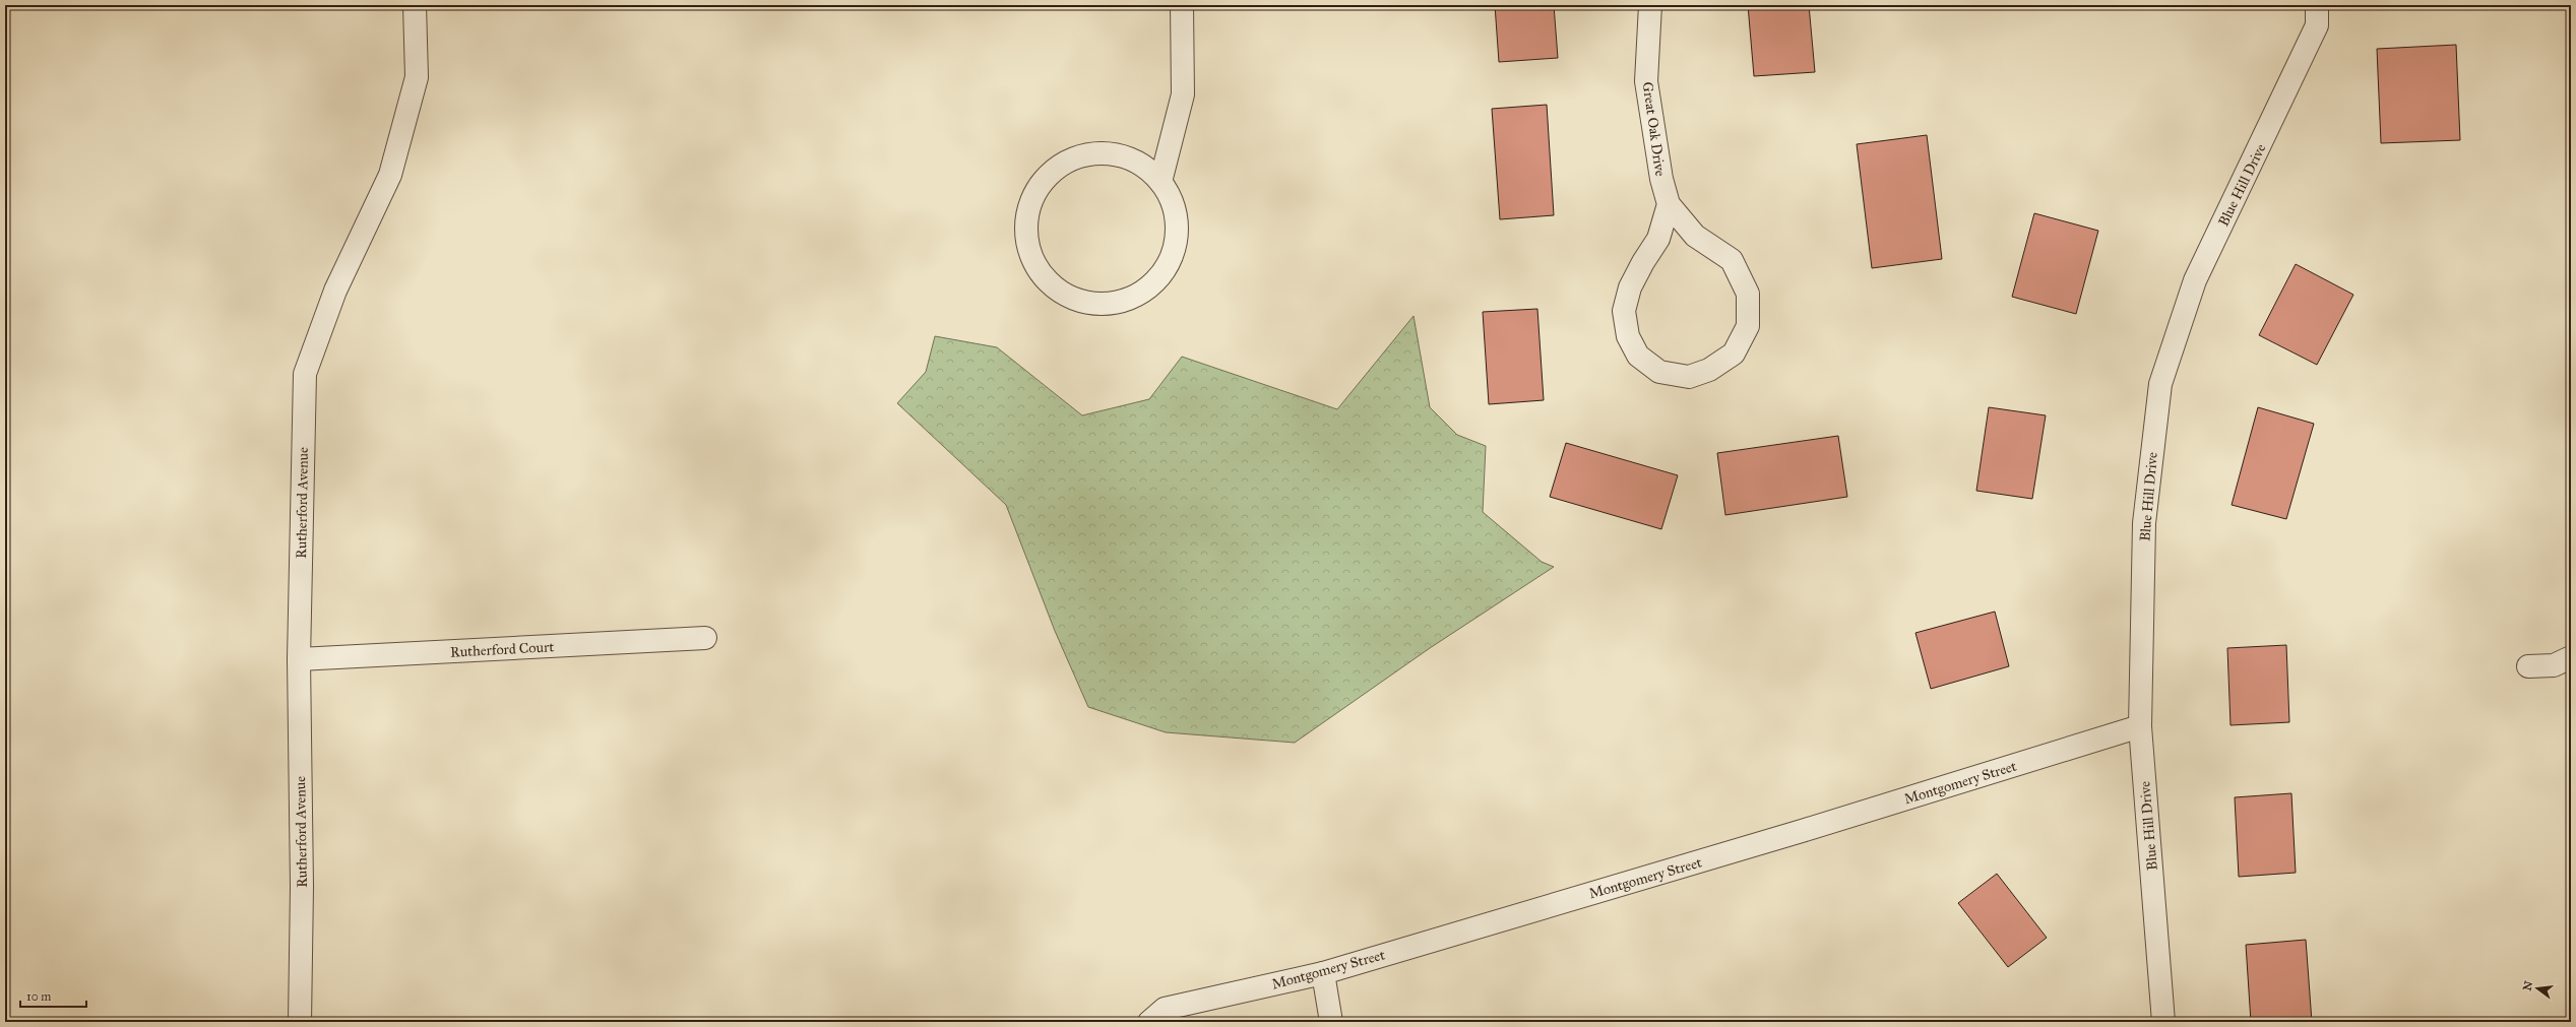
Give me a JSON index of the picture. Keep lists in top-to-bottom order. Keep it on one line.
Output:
{"streets":{"street":["Great Oak Drive","Blue Hill Drive","Rutherford Avenue","Rutherford Court","Montgomery Street"]},"crossings":[["Blue Hill Drive","Montgomery Street"],["Rutherford Avenue","Rutherford Court"]],"scale_bar":"10 m","north":"left"}
